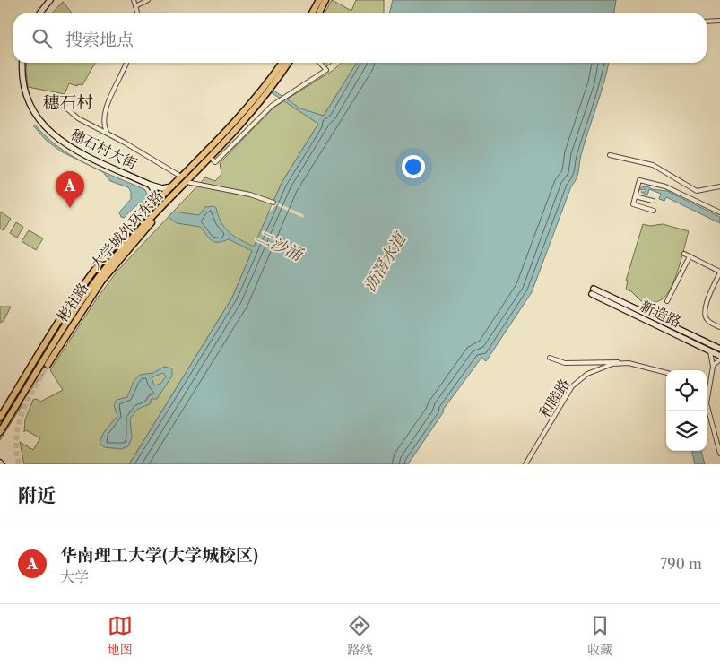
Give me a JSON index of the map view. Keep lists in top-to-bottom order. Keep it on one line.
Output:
{"streets":{"main road":["穗石村大街","大学城外环东路","彬社路","新造路"],"street":["和睦路"]},"crossings":[["穗石村大街","大学城外环东路"],["大学城外环东路","彬社路"]],"districts":["穗石村"],"water":["二沙涌","沥滘水道"],"page":{"search":"搜索地点","pins":"A","heading":"附近","list":[{"mark":"A","name":"华南理工大学(大学城校区)","note":"大学","value":"790 m"}],"nav":["地图","路线","收藏"]}}
